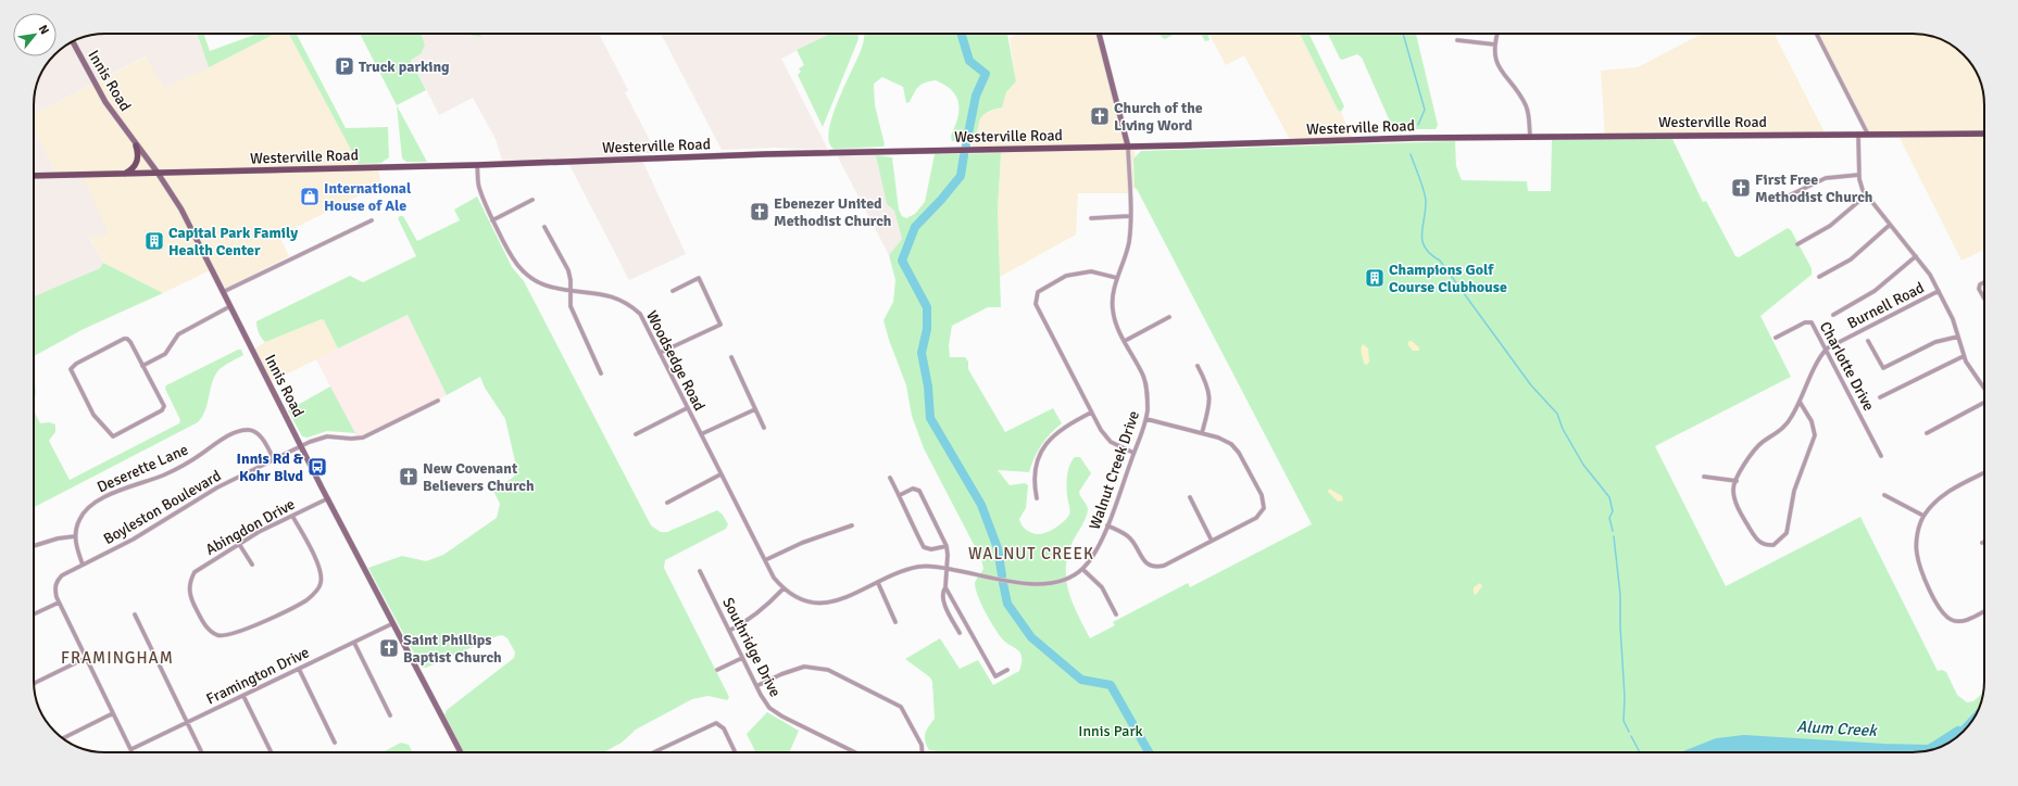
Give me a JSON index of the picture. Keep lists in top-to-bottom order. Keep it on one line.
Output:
{"streets":{"main road":["Innis Road","Westerville Road"],"street":["Burnell Road","Woodsedge Road","Charlotte Drive","Deserette Lane","Walnut Creek Drive","Boyleston Boulevard","Abingdon Drive","Southridge Drive","Framington Drive"]},"crossings":[["Innis Road","Westerville Road"],["Innis Road","Boyleston Boulevard"],["Innis Road","Abingdon Drive"],["Innis Road","Framington Drive"],["Westerville Road","Woodsedge Road"],["Westerville Road","Walnut Creek Drive"],["Burnell Road","Charlotte Drive"],["Woodsedge Road","Walnut Creek Drive"],["Deserette Lane","Boyleston Boulevard"]],"districts":["WALNUT CREEK","FRAMINGHAM"],"water":["Alum Creek"],"parks":["Innis Park"],"places":{"parking":["Truck parking"],"church":["Church of the Living Word","First Free Methodist Church","Ebenezer United Methodist Church","New Covenant Believers Church","Saint Phillips Baptist Church"],"shop":["International House of Ale"],"building":["Capital Park Family Health Center","Champions Golf Course Clubhouse"],"bus stop":["Innis Rd & Kohr Blvd"]},"north":"top right"}
